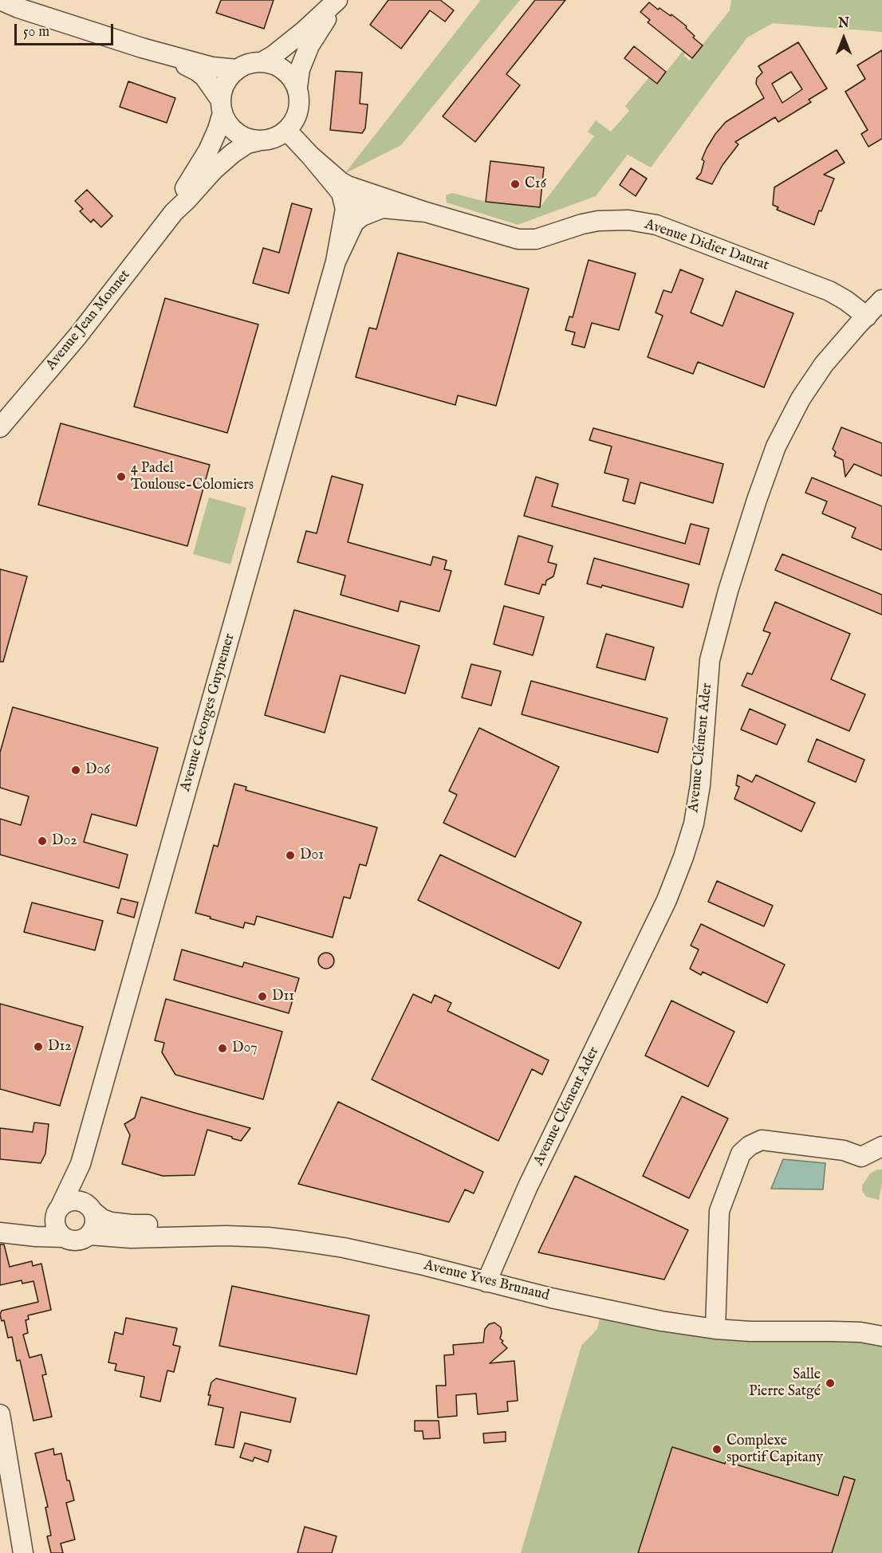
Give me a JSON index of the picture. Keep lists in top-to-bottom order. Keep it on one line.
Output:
{"streets":{"street":["Avenue Didier Daurat","Avenue Jean Monnet","Avenue Georges Guynemer","Avenue Clément Ader","Avenue Yves Brunaud"]},"crossings":[["Avenue Didier Daurat","Avenue Georges Guynemer"],["Avenue Didier Daurat","Avenue Clément Ader"],["Avenue Georges Guynemer","Avenue Yves Brunaud"],["Avenue Clément Ader","Avenue Yves Brunaud"]],"places":["C16","4 Padel Toulouse-Colomiers","D06","D02","D01","D11","D12","D07","Salle Pierre Satgé","Complexe sportif Capitany"],"scale_bar":"50 m","north":"top"}
